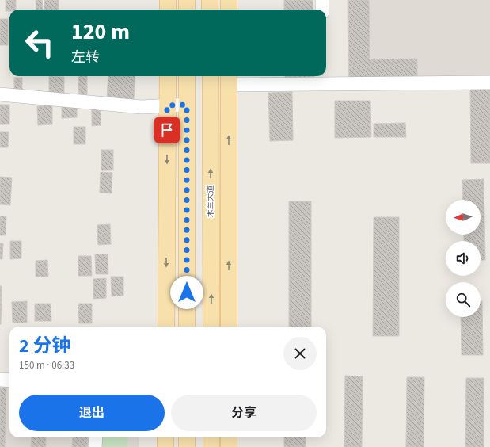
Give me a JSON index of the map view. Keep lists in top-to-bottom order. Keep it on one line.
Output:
{"streets":{"main road":["木兰大道"]},"north":"left","page":{"turn":["120 m","左转"],"heading":["2 分钟","150 m · 06:33"],"buttons":["退出","分享"]}}
